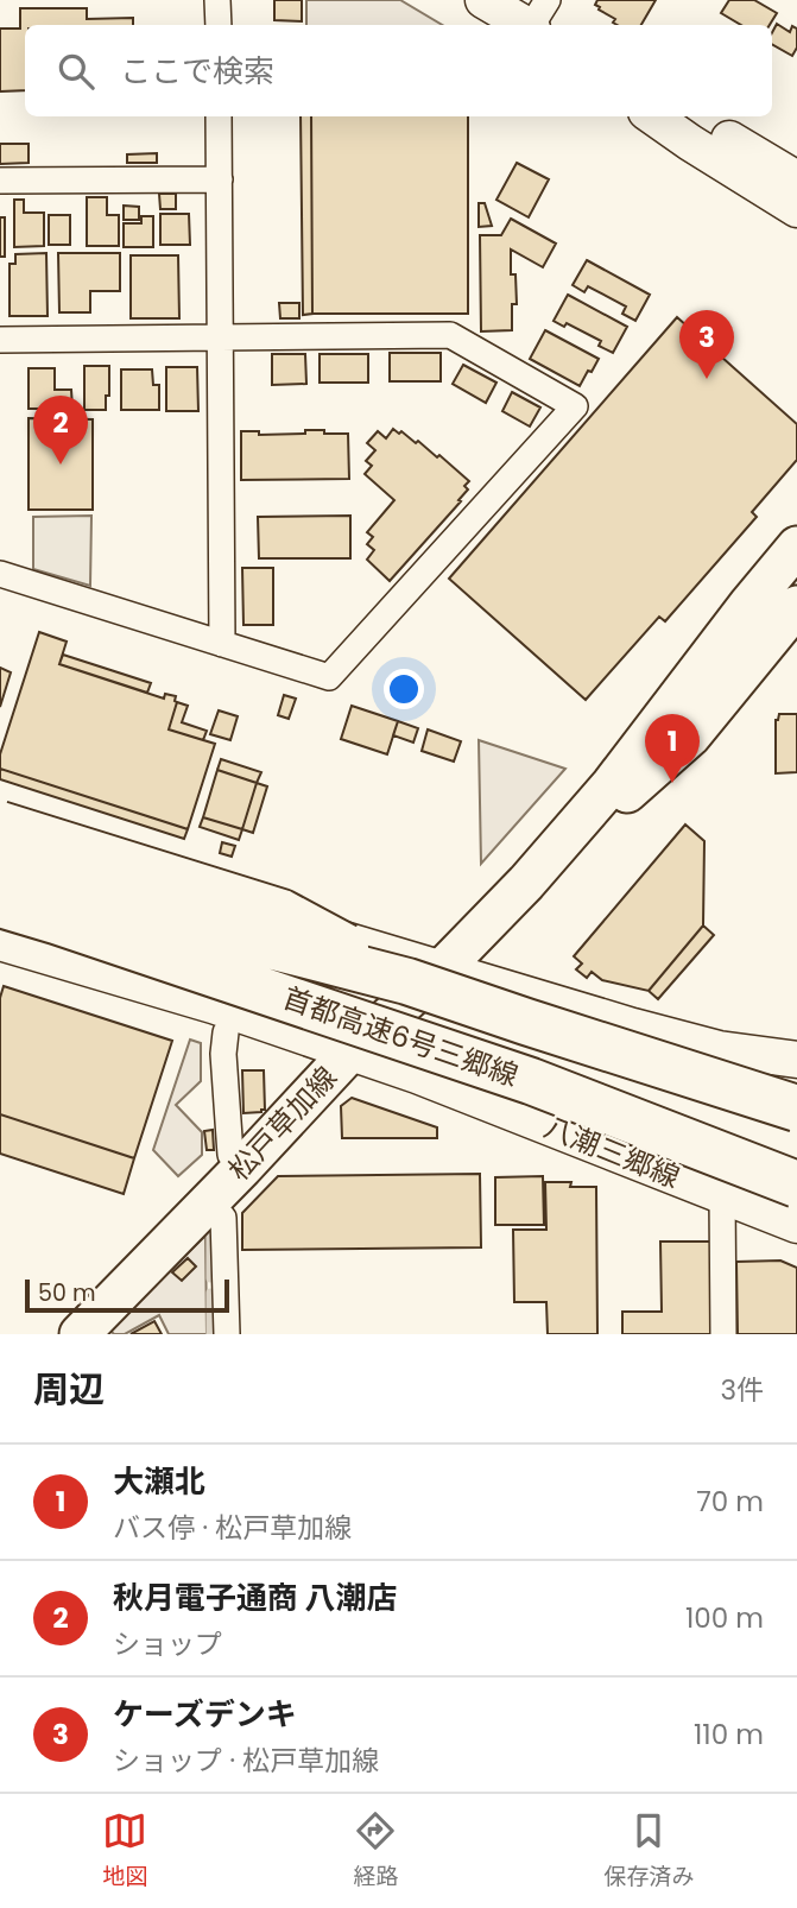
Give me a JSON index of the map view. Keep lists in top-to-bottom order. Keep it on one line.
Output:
{"streets":{"highway":["首都高速6号三郷線"],"main road":["松戸草加線","八潮三郷線"]},"crossings":[["首都高速6号三郷線","松戸草加線"],["松戸草加線","八潮三郷線"]],"scale_bar":"50 m","page":{"search":"ここで検索","pins":["3","2","1"],"scale":"50 m","heading":["周辺","3件"],"list":[{"mark":"1","name":"大瀬北","note":"バス停 · 松戸草加線","value":"70 m"},{"mark":"2","name":"秋月電子通商 八潮店","note":"ショップ","value":"100 m"},{"mark":"3","name":"ケーズデンキ","note":"ショップ · 松戸草加線","value":"110 m"}],"nav":["地図","経路","保存済み"]}}
